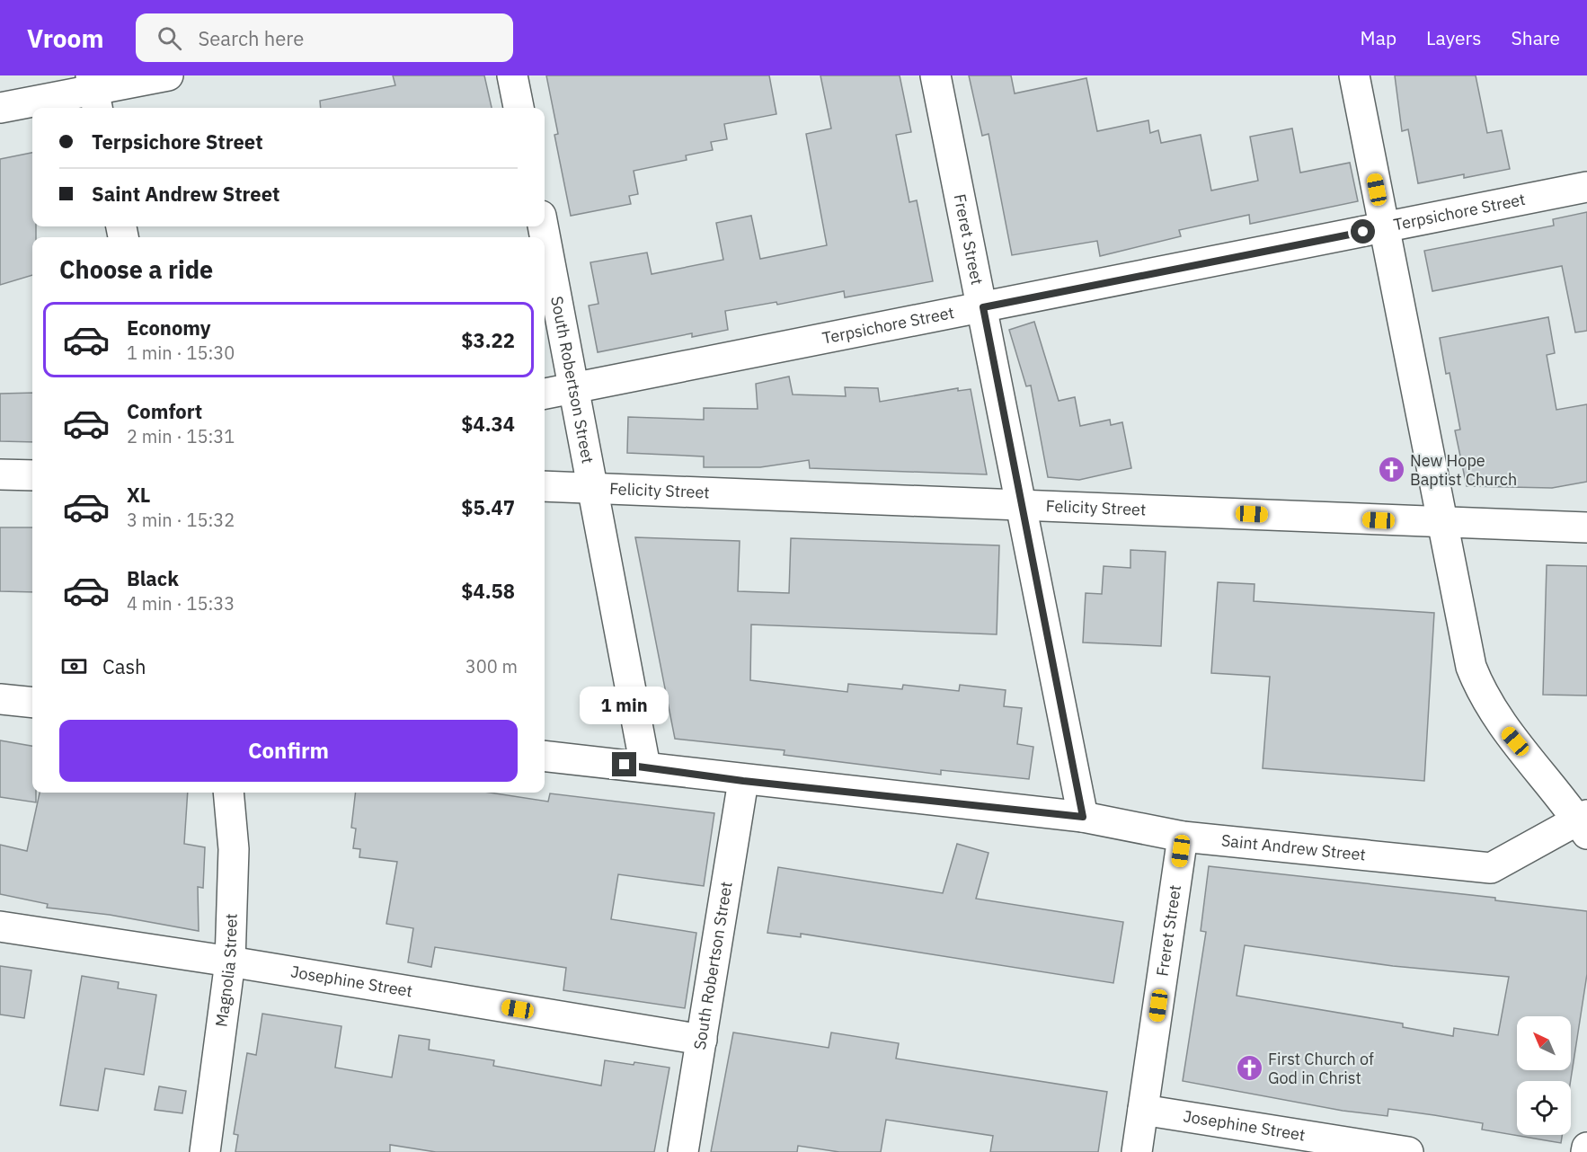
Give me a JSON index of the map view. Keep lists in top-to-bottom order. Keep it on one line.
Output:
{"streets":{"street":["Terpsichore Street","Freret Street","South Robertson Street","Felicity Street","Saint Andrew Street","Magnolia Street","Josephine Street"]},"crossings":[["Terpsichore Street","Freret Street"],["Terpsichore Street","South Robertson Street"],["Freret Street","Felicity Street"],["Freret Street","Saint Andrew Street"],["Freret Street","Josephine Street"],["South Robertson Street","Felicity Street"],["South Robertson Street","Saint Andrew Street"],["South Robertson Street","Josephine Street"],["Magnolia Street","Josephine Street"]],"places":{"church":["New Hope Baptist Church","First Church of God in Christ"]},"north":"top left","page":{"header":"Vroom","search":"Search here","nav":["Map","Layers","Share"],"banner":["Terpsichore Street","Saint Andrew Street"],"heading":"Choose a ride","list":[{"name":"Economy","note":"1 min · 15:30","value":"$3.22"},{"name":"Comfort","note":"2 min · 15:31","value":"$4.34"},{"name":"XL","note":"3 min · 15:32","value":"$5.47"},{"name":"Black","note":"4 min · 15:33","value":"$4.58"}],"pay":["Cash","300 m"],"bubble":"1 min","buttons":"Confirm"}}
